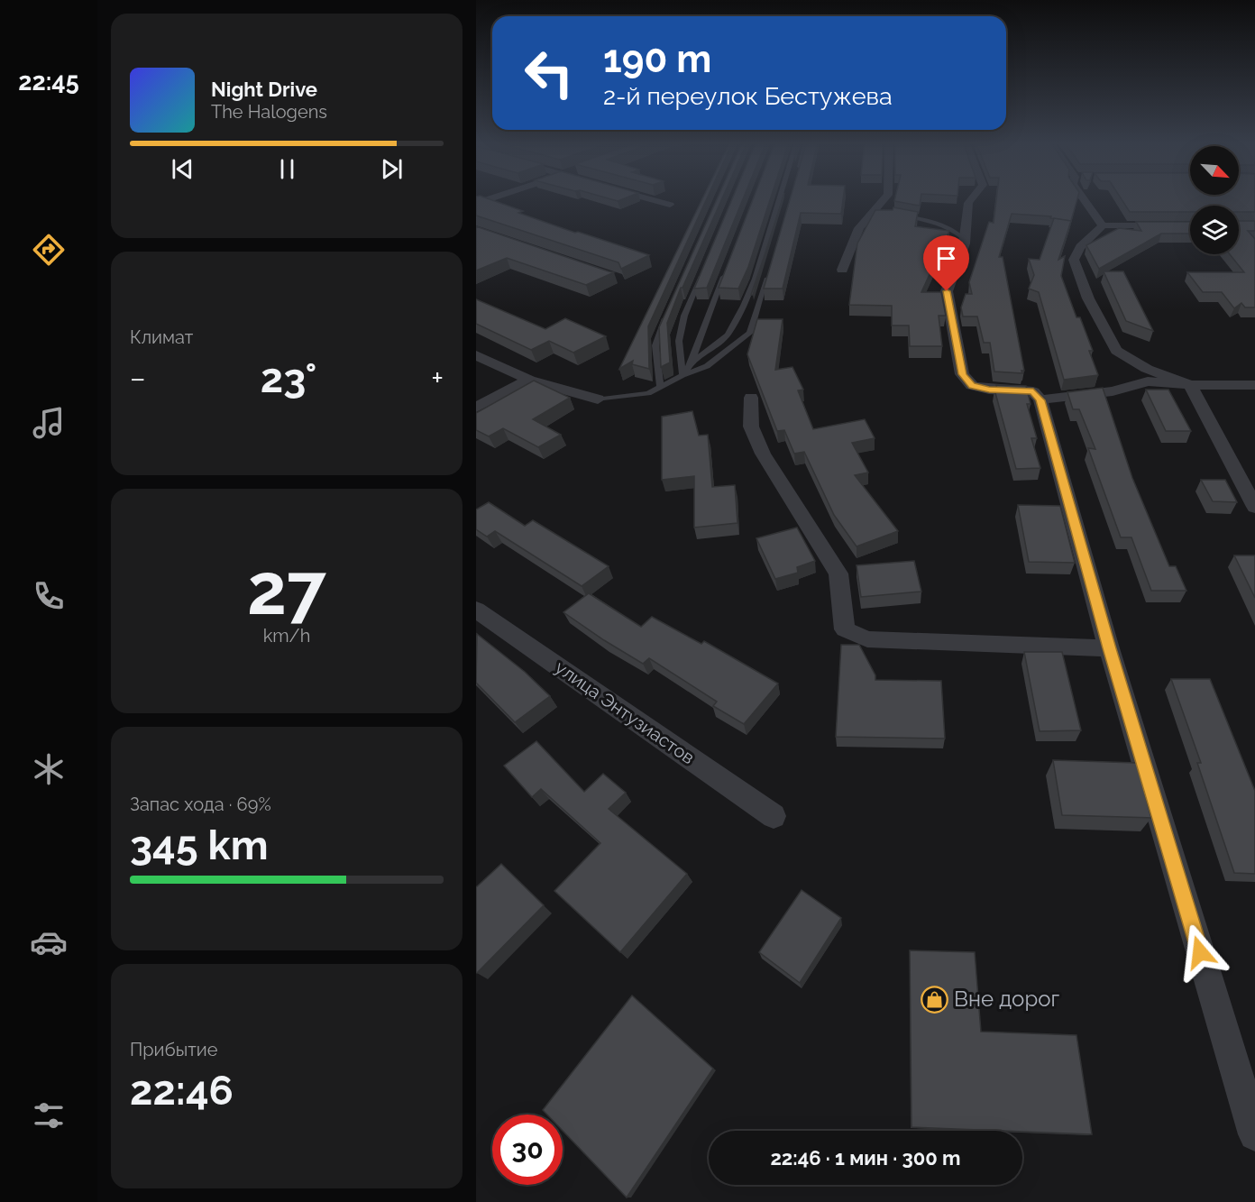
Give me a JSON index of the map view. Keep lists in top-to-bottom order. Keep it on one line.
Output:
{"streets":{"street":["улица Энтузиастов"]},"places":{"shop":["Вне дорог"]},"north":"bottom right","page":{"tabs":"22:45","turn":["190 m","2-й переулок Бестужева"],"song":["Night Drive","The Halogens"],"tile":["Климат",["27","km/h"],["Запас хода · 69%","345 km"],["Прибытие","22:46"]],"heat":["−","23°","+"],"limit":"30","trip":"22:46 · 1 мин · 300 m"}}
